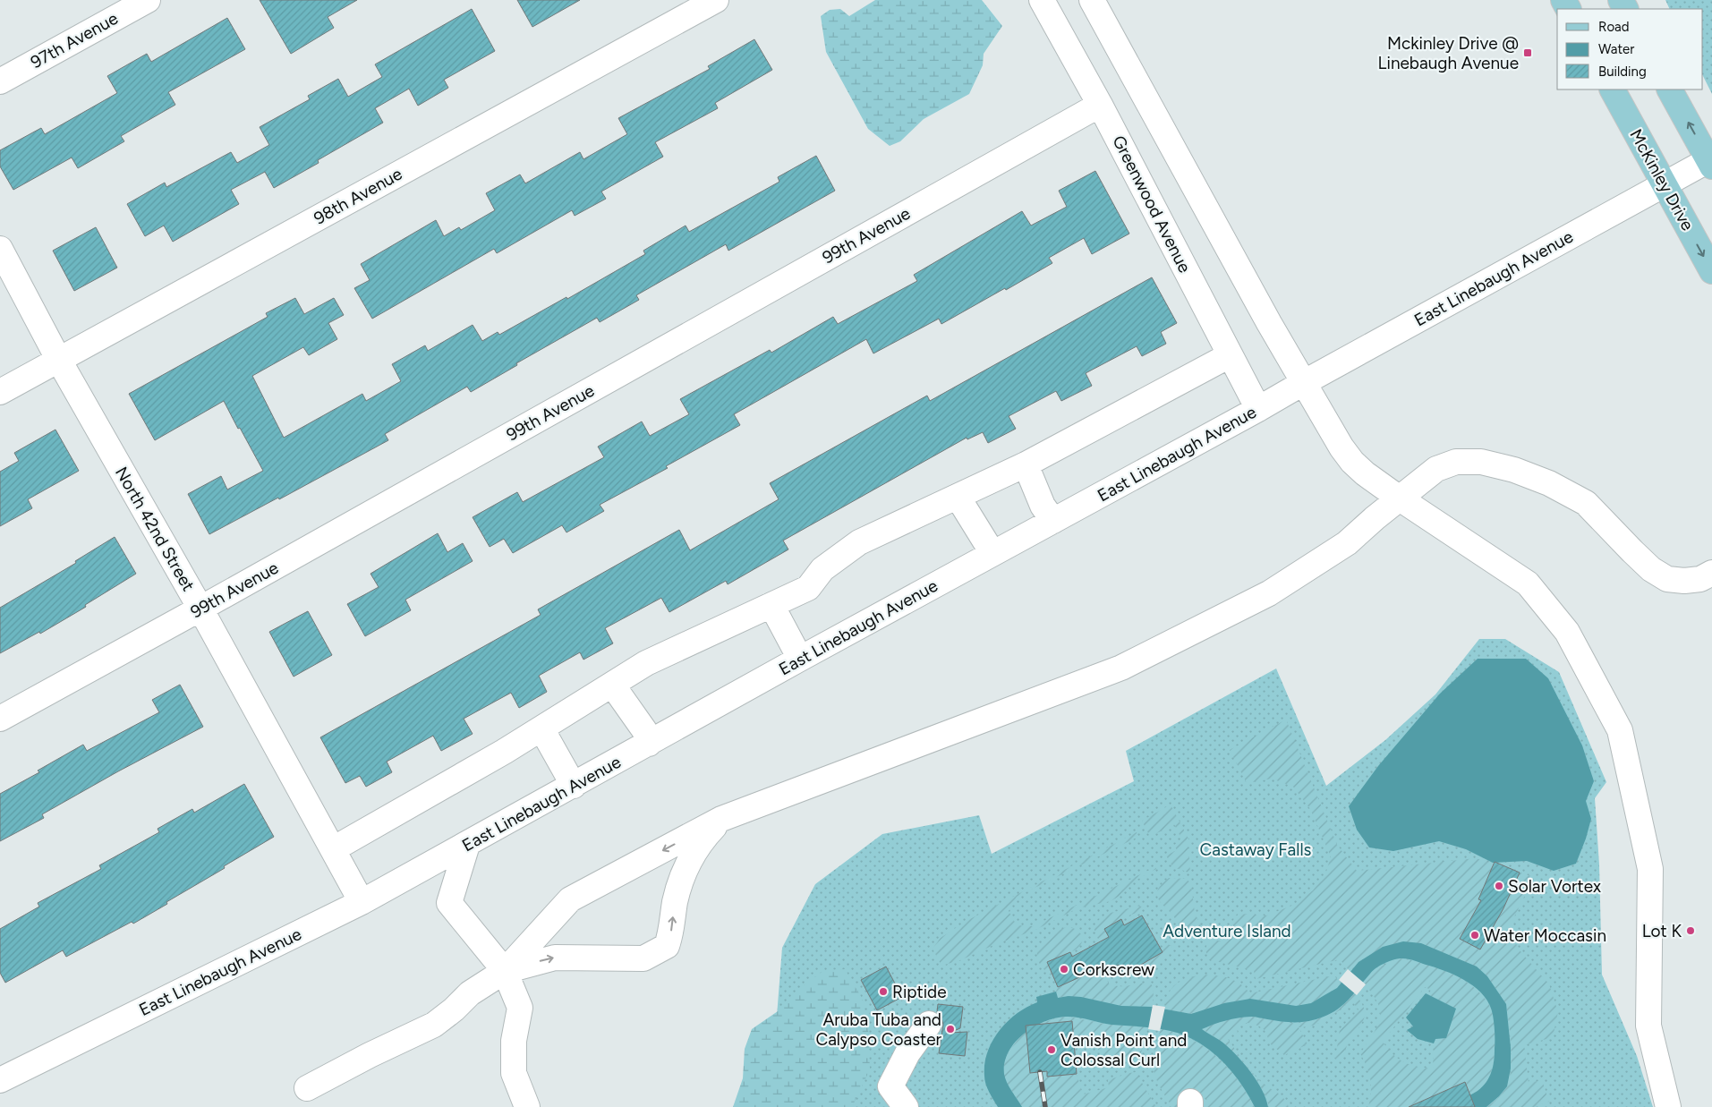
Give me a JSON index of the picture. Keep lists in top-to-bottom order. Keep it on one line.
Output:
{"streets":{"main road":["McKinley Drive"],"street":["97th Avenue","98th Avenue","Greenwood Avenue","99th Avenue","East Linebaugh Avenue","North 42nd Street"]},"crossings":[["McKinley Drive","East Linebaugh Avenue"],["98th Avenue","North 42nd Street"],["Greenwood Avenue","99th Avenue"],["Greenwood Avenue","East Linebaugh Avenue"],["99th Avenue","North 42nd Street"],["East Linebaugh Avenue","North 42nd Street"]],"one_way":["McKinley Drive"],"parks":["Castaway Falls","Adventure Island"],"places":{"transit":["Mckinley Drive @ Linebaugh Avenue"],"other":["Solar Vortex","Lot K","Water Moccasin","Corkscrew","Riptide","Aruba Tuba and Calypso Coaster","Vanish Point and Colossal Curl"]},"legend":["Road","Water","Building"]}
